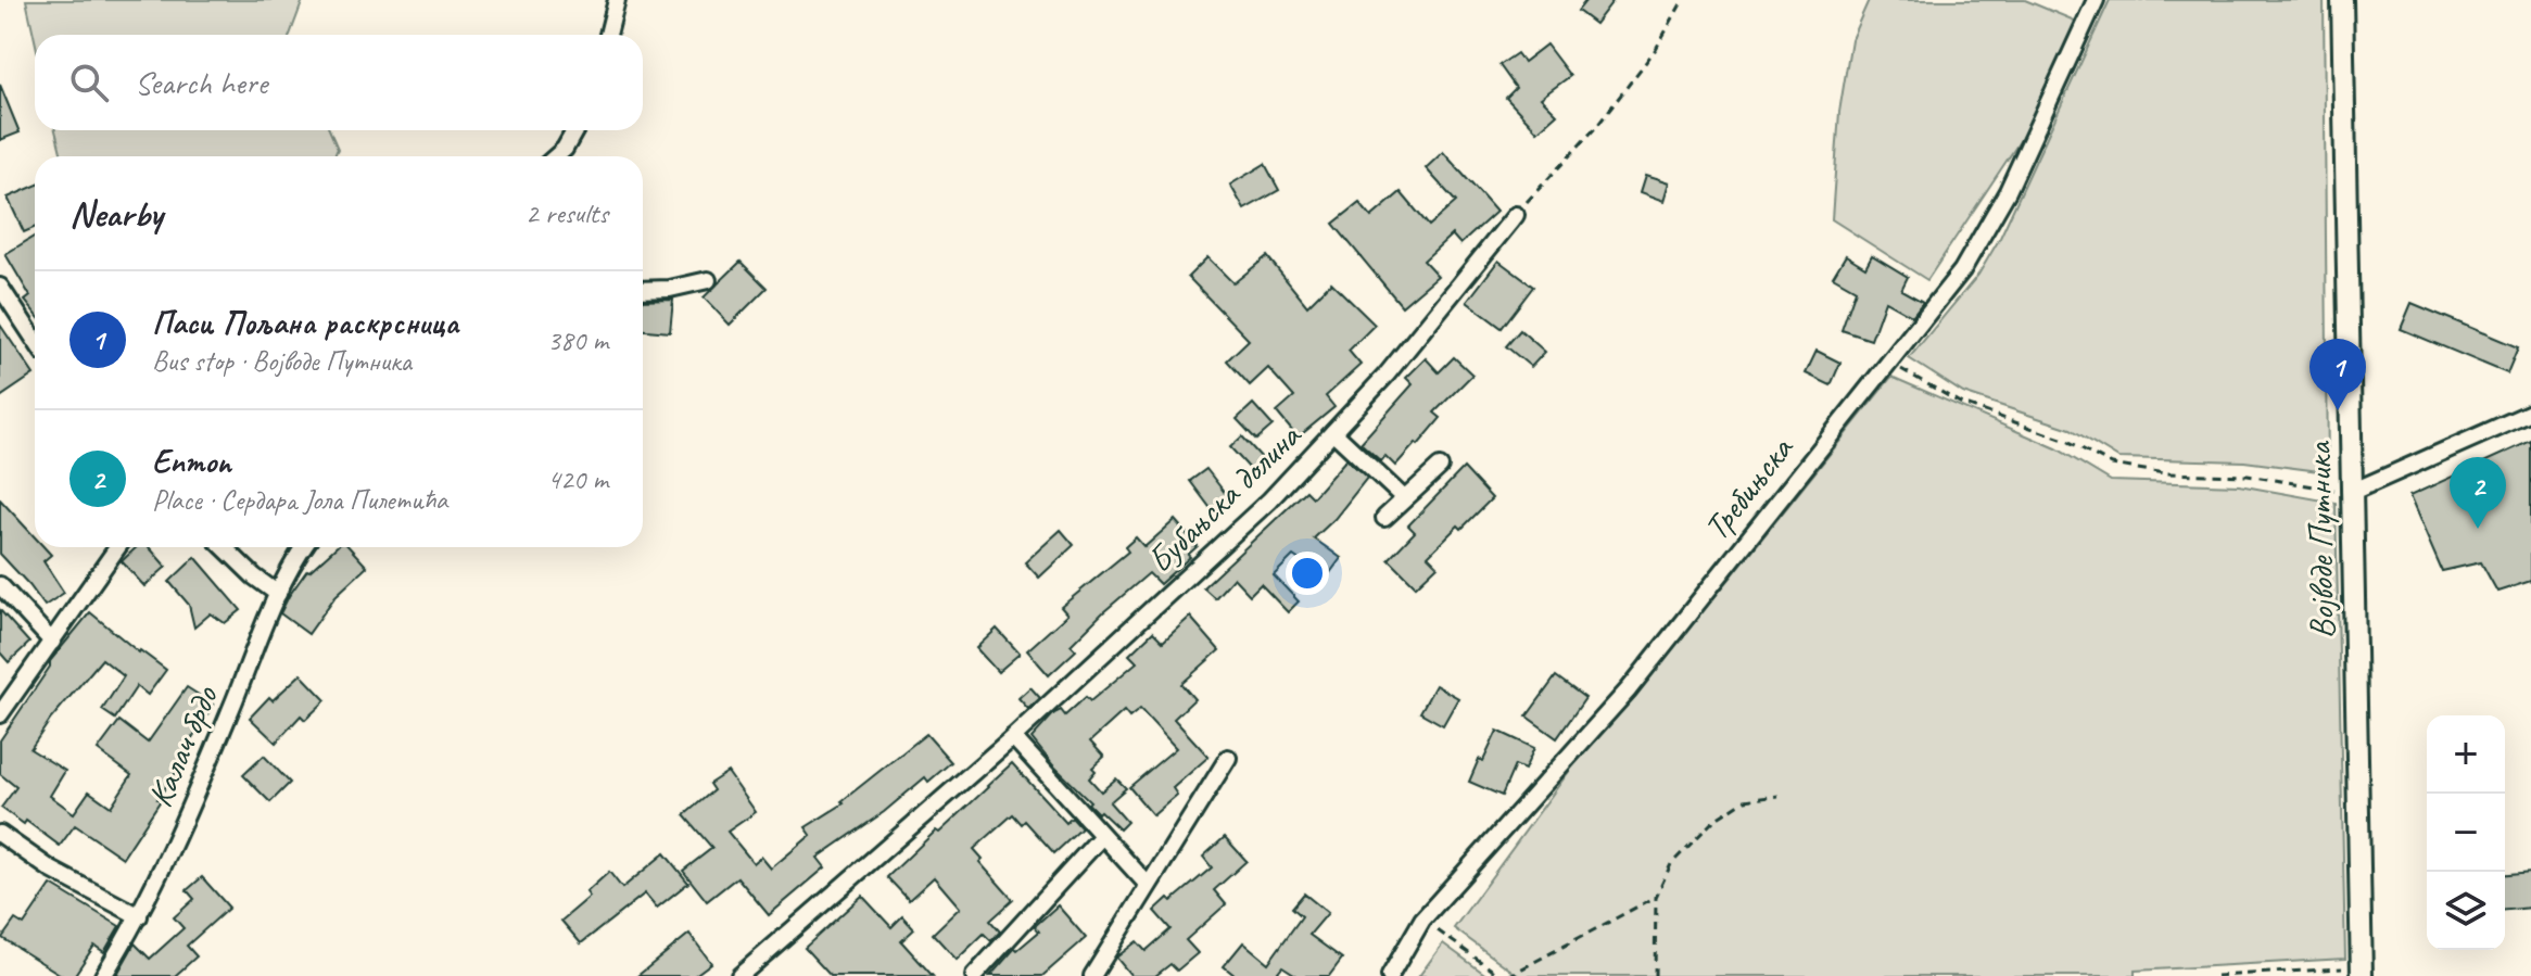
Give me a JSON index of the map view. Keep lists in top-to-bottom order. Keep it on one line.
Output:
{"streets":{"street":["Требињска","Бубањска долина","Војводе Путника","Калач брдо"]},"page":{"search":"Search here","heading":["Nearby","2 results"],"list":[{"mark":"1","name":"Паси Пољана раскрсница","note":"Bus stop · Војводе Путника","value":"380 m"},{"mark":"2","name":"Enmon","note":"Place · Сердара Јола Пилетића","value":"420 m"}],"pins":["1","2"],"map_buttons":["+","−"]}}
